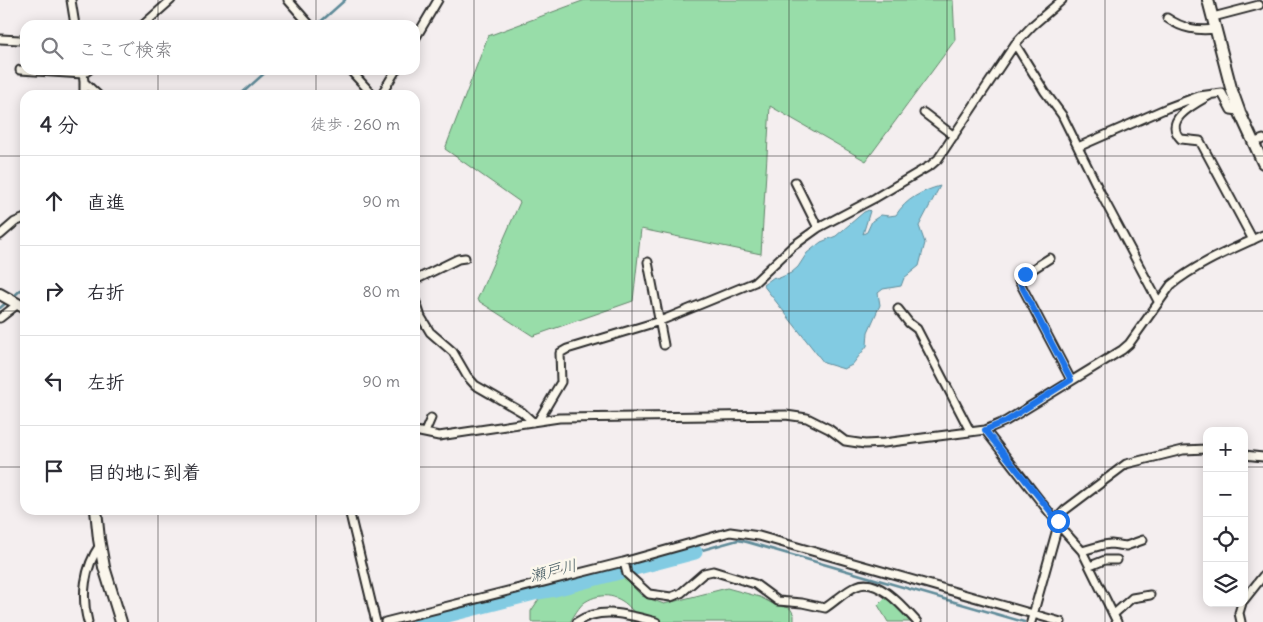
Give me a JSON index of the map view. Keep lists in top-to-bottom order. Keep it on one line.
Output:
{"water":["瀬戸川"],"page":{"search":"ここで検索","heading":["4 分","徒歩 · 260 m"],"list":[["直進","90 m"],["右折","80 m"],["左折","90 m"],"目的地に到着"],"map_buttons":["+","−"]}}
